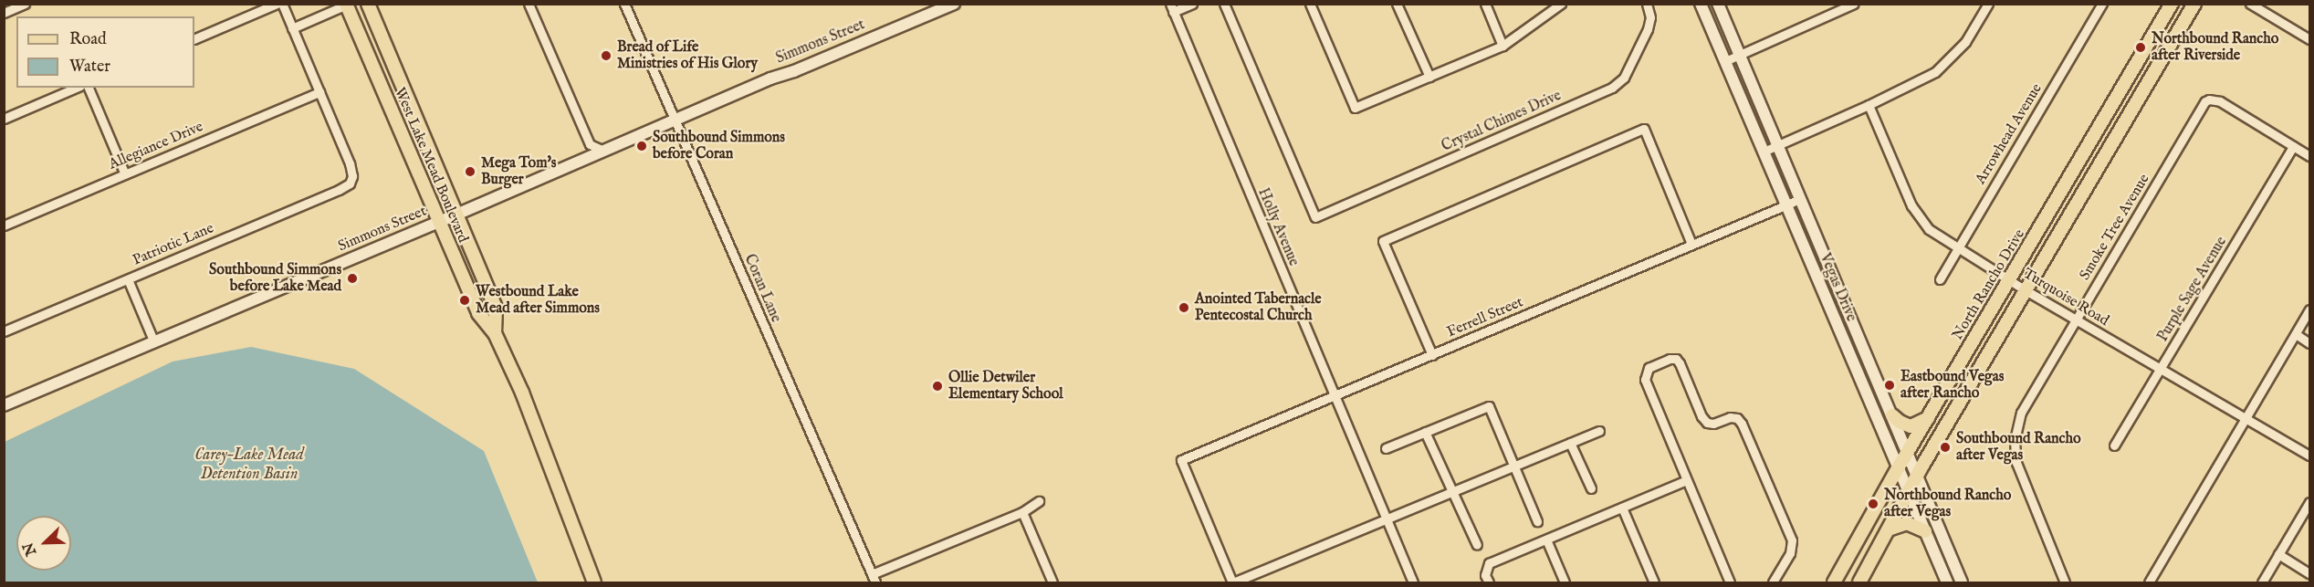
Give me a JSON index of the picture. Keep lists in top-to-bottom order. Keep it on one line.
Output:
{"streets":{"main road":["Simmons Street","West Lake Mead Boulevard","North Rancho Drive","Vegas Drive"],"street":["Crystal Chimes Drive","Arrowhead Avenue","Allegiance Drive","Holly Avenue","Smoke Tree Avenue","Patriotic Lane","Coran Lane","Purple Sage Avenue","Turquoise Road","Ferrell Street"]},"crossings":[["Simmons Street","West Lake Mead Boulevard"],["Simmons Street","Coran Lane"],["Arrowhead Avenue","Turquoise Road"],["Allegiance Drive","Patriotic Lane"],["Holly Avenue","Ferrell Street"],["Smoke Tree Avenue","Purple Sage Avenue"],["Smoke Tree Avenue","Turquoise Road"],["North Rancho Drive","Vegas Drive"],["North Rancho Drive","Turquoise Road"],["Vegas Drive","Ferrell Street"],["Purple Sage Avenue","Turquoise Road"]],"water":["Carey–Lake Mead Detention Basin"],"places":["Northbound Rancho after Riverside","Bread of Life Ministries of His Glory","Southbound Simmons before Coran","Mega Tom's Burger","Southbound Simmons before Lake Mead","Westbound Lake Mead after Simmons","Anointed Tabernacle Pentecostal Church","Eastbound Vegas after Rancho","Ollie Detwiler Elementary School","Southbound Rancho after Vegas","Northbound Rancho after Vegas"],"legend":["Road","Water"],"north":"bottom left"}
